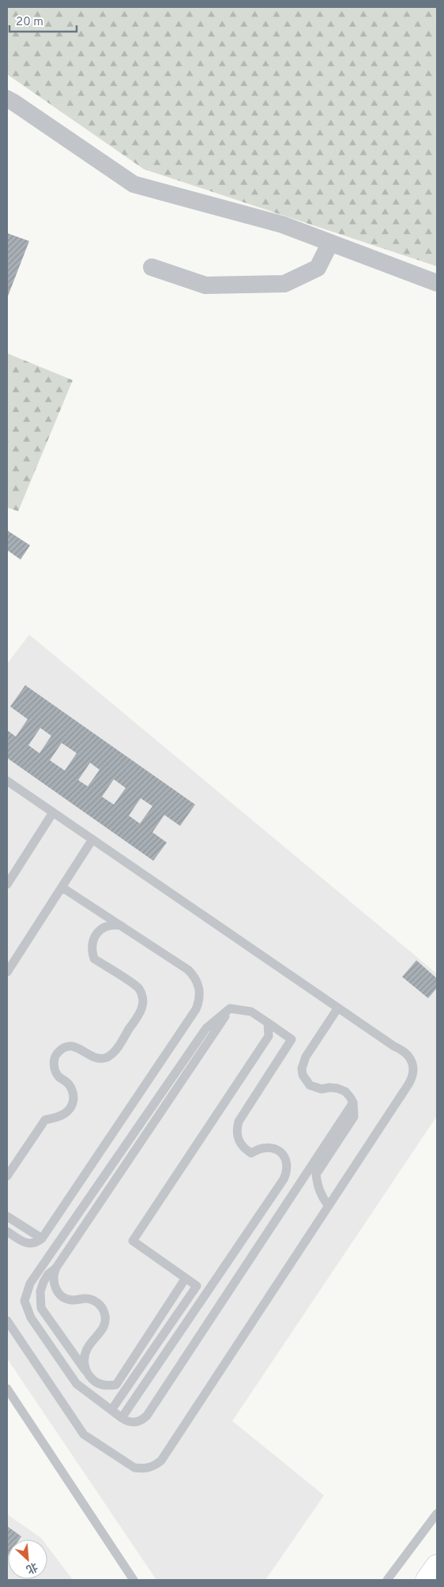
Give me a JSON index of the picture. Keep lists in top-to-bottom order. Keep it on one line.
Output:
{"scale_bar":"20 m","north":"bottom right"}
